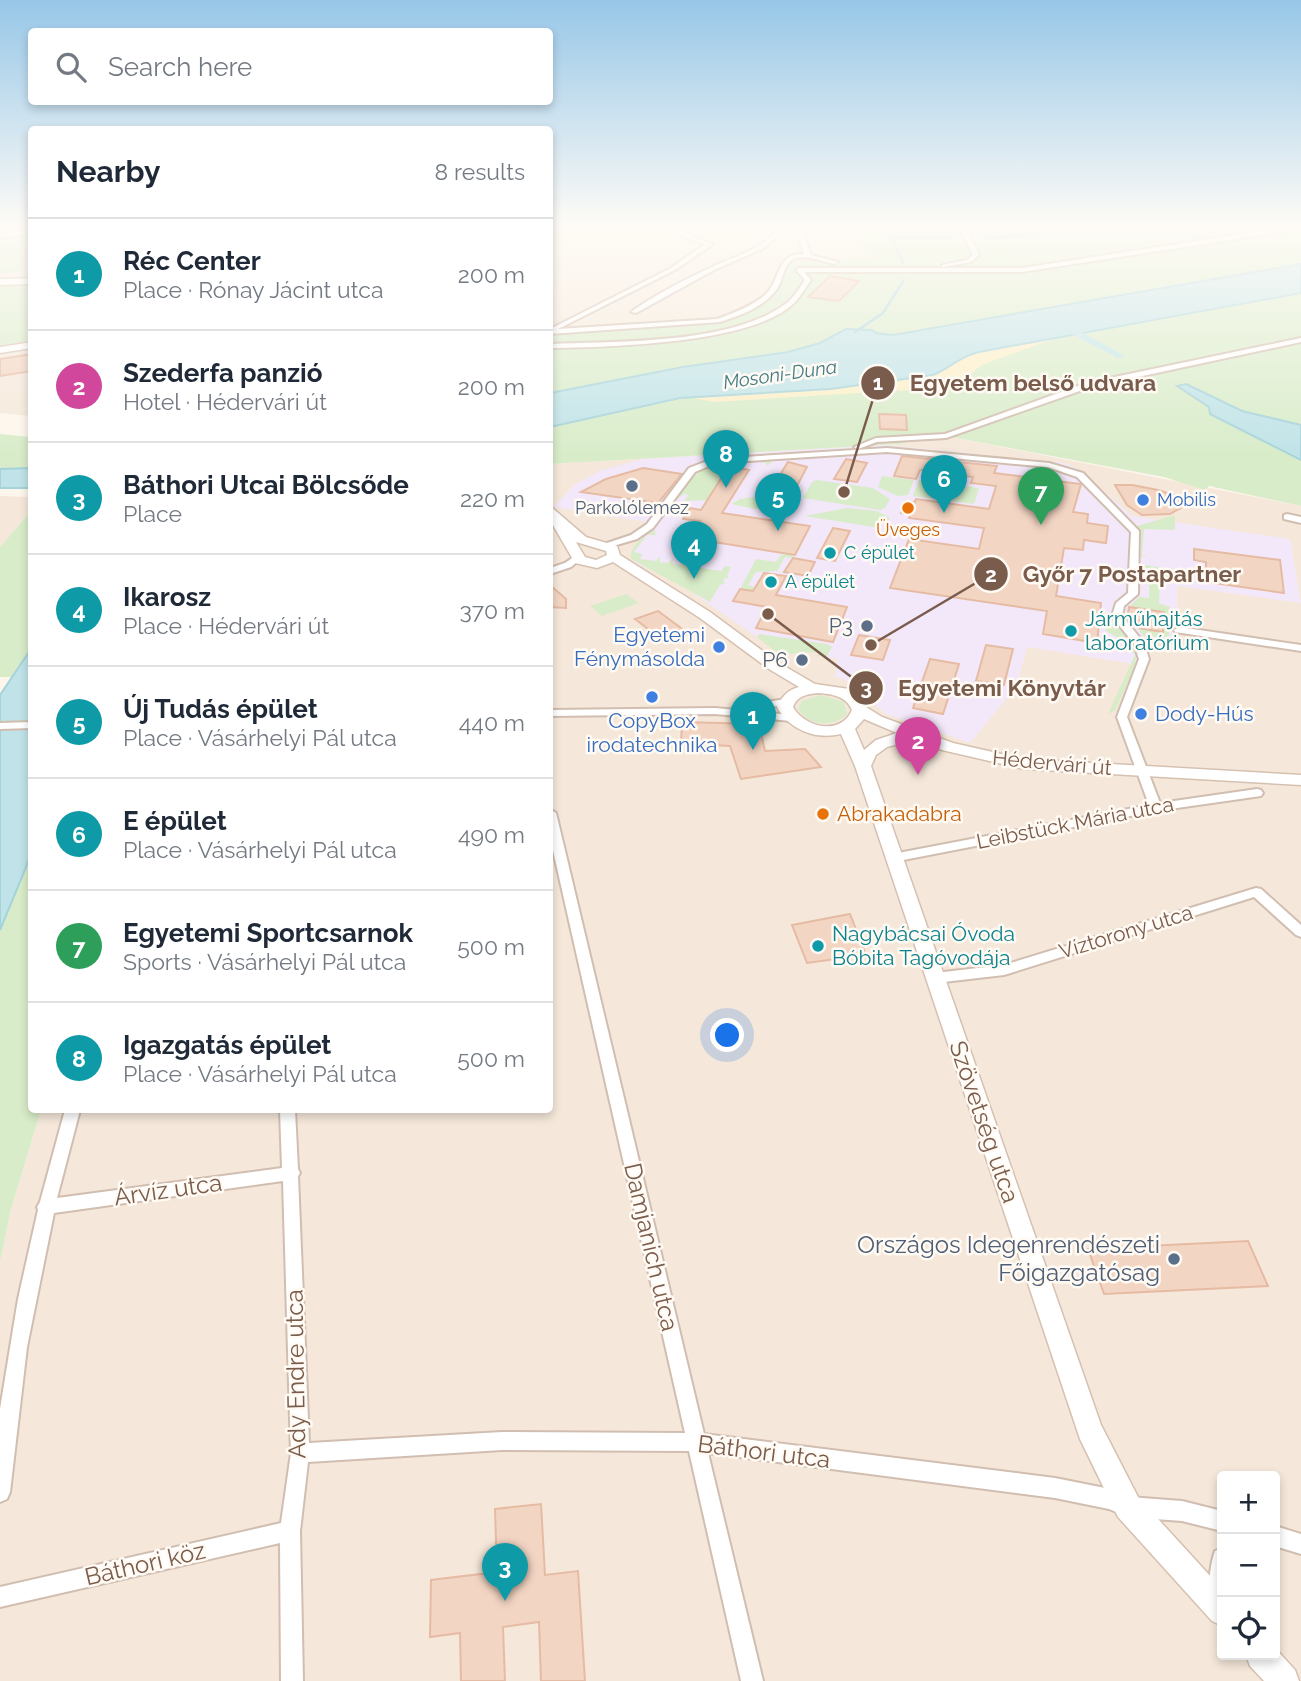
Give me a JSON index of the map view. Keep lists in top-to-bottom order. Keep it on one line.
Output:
{"streets":{"street":["Hédervári út","Leibstück Mária utca","Víztorony utca","Szövetség utca","Árvíz utca","Damjanich utca","Ady Endre utca","Báthori utca","Báthori köz"]},"crossings":[["Hédervári út","Szövetség utca"],["Leibstück Mária utca","Szövetség utca"],["Víztorony utca","Szövetség utca"],["Szövetség utca","Báthori utca"],["Árvíz utca","Ady Endre utca"],["Damjanich utca","Báthori utca"],["Ady Endre utca","Báthori utca"],["Ady Endre utca","Báthori köz"]],"water":["Mosoni-Duna"],"places":["Parkolólemez","Egyetem belső udvara","Mobilis","Üveges","C épület","A épület","Egyetemi Könyvtár","P3","Járműhajtás laboratórium","Győr 7 Postapartner","Egyetemi Fénymásolda","P6","CopyBox irodatechnika","Dody-Hús","Abrakadabra","Nagybácsai Óvoda Bóbita Tagóvodája","Országos Idegenrendészeti Főigazgatósag"],"page":{"search":"Search here","heading":["Nearby","8 results"],"list":[{"mark":"1","name":"Réc Center","note":"Place · Rónay Jácint utca","value":"200 m"},{"mark":"2","name":"Szederfa panzió","note":"Hotel · Hédervári út","value":"200 m"},{"mark":"3","name":"Báthori Utcai Bölcsőde","note":"Place","value":"220 m"},{"mark":"4","name":"Ikarosz","note":"Place · Hédervári út","value":"370 m"},{"mark":"5","name":"Új Tudás épület","note":"Place · Vásárhelyi Pál utca","value":"440 m"},{"mark":"6","name":"E épület","note":"Place · Vásárhelyi Pál utca","value":"490 m"},{"mark":"7","name":"Egyetemi Sportcsarnok","note":"Sports · Vásárhelyi Pál utca","value":"500 m"},{"mark":"8","name":"Igazgatás épület","note":"Place · Vásárhelyi Pál utca","value":"500 m"}],"pins":["8","6","7","5","4","1","2","3"],"map_buttons":["+","−"]}}
